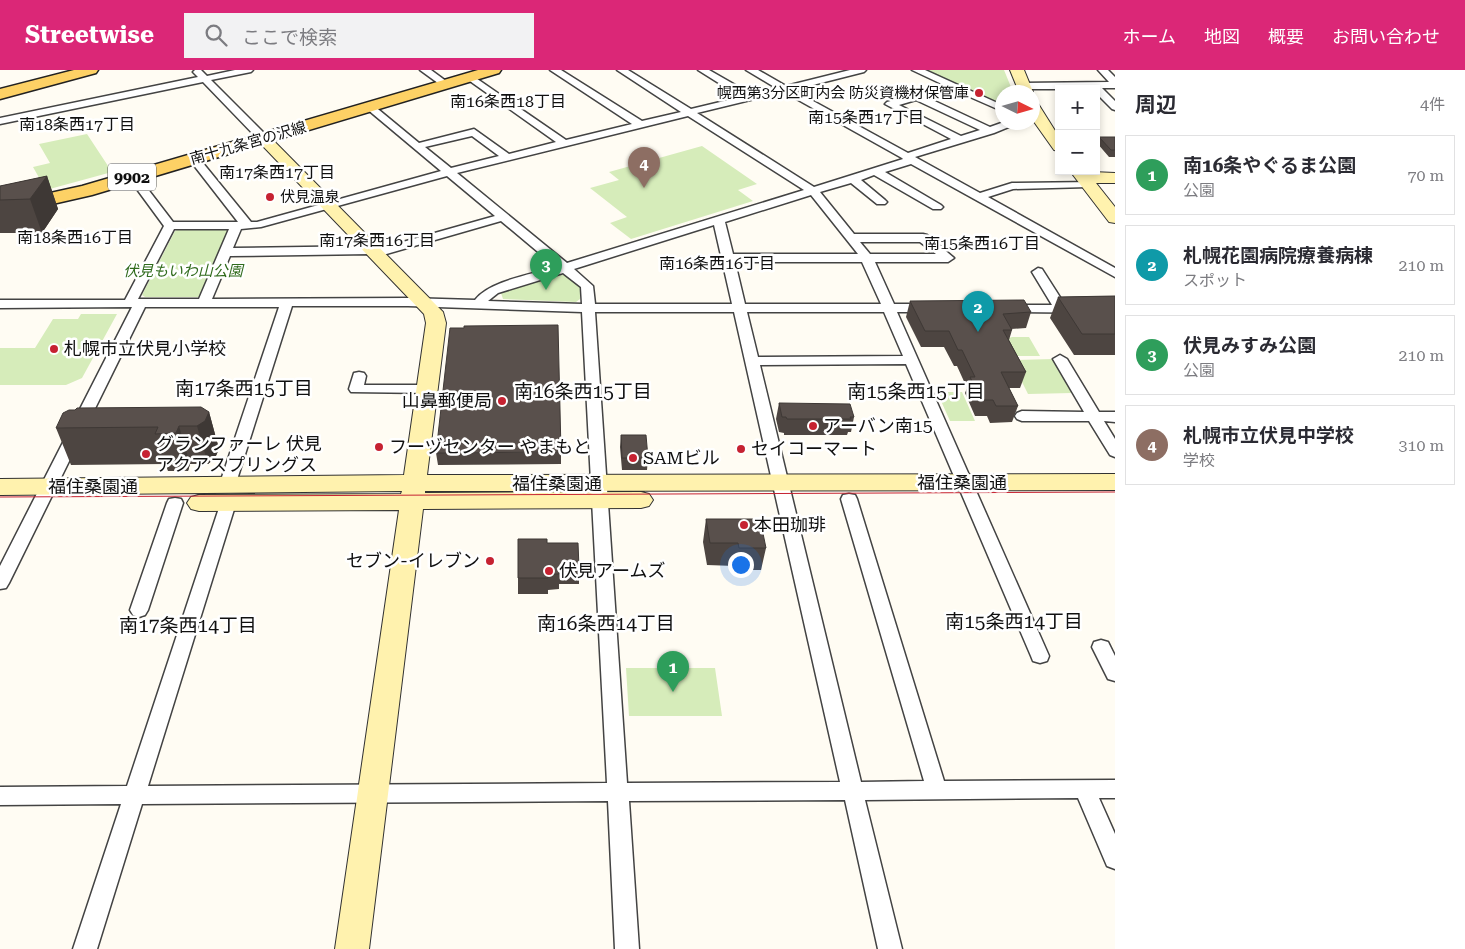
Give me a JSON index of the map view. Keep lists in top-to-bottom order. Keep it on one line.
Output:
{"streets":{"main road":["南十九条宮の沢線","9902"],"street":["福住桑園通"]},"districts":["南16条西18丁目","南15条西17丁目","南18条西17丁目","南17条西17丁目","南18条西16丁目","南17条西16丁目","南15条西16丁目","南16条西16丁目","南17条西15丁目","南16条西15丁目","南15条西15丁目","南15条西14丁目","南16条西14丁目","南17条西14丁目"],"parks":["伏見もいわ山公園"],"places":["幌西第3分区町内会 防災資機材保管庫","伏見温泉","札幌市立伏見小学校","山鼻郵便局","アーバン南15","フーヅセンター やまもと","セイコーマート","グランファーレ 伏見 アクアスプリングス","SAMビル","本田珈琲","セブン-イレブン","伏見アームズ"],"north":"right","page":{"header":"Streetwise","search":"ここで検索","nav":["ホーム","地図","概要","お問い合わせ"],"heading":["周辺","4件"],"map_buttons":["+","−"],"list":[{"mark":"1","name":"南16条やぐるま公園","note":"公園","value":"70 m"},{"mark":"2","name":"札幌花園病院療養病棟","note":"スポット","value":"210 m"},{"mark":"3","name":"伏見みすみ公園","note":"公園","value":"210 m"},{"mark":"4","name":"札幌市立伏見中学校","note":"学校","value":"310 m"}],"pins":["4","3","2","1"]}}
